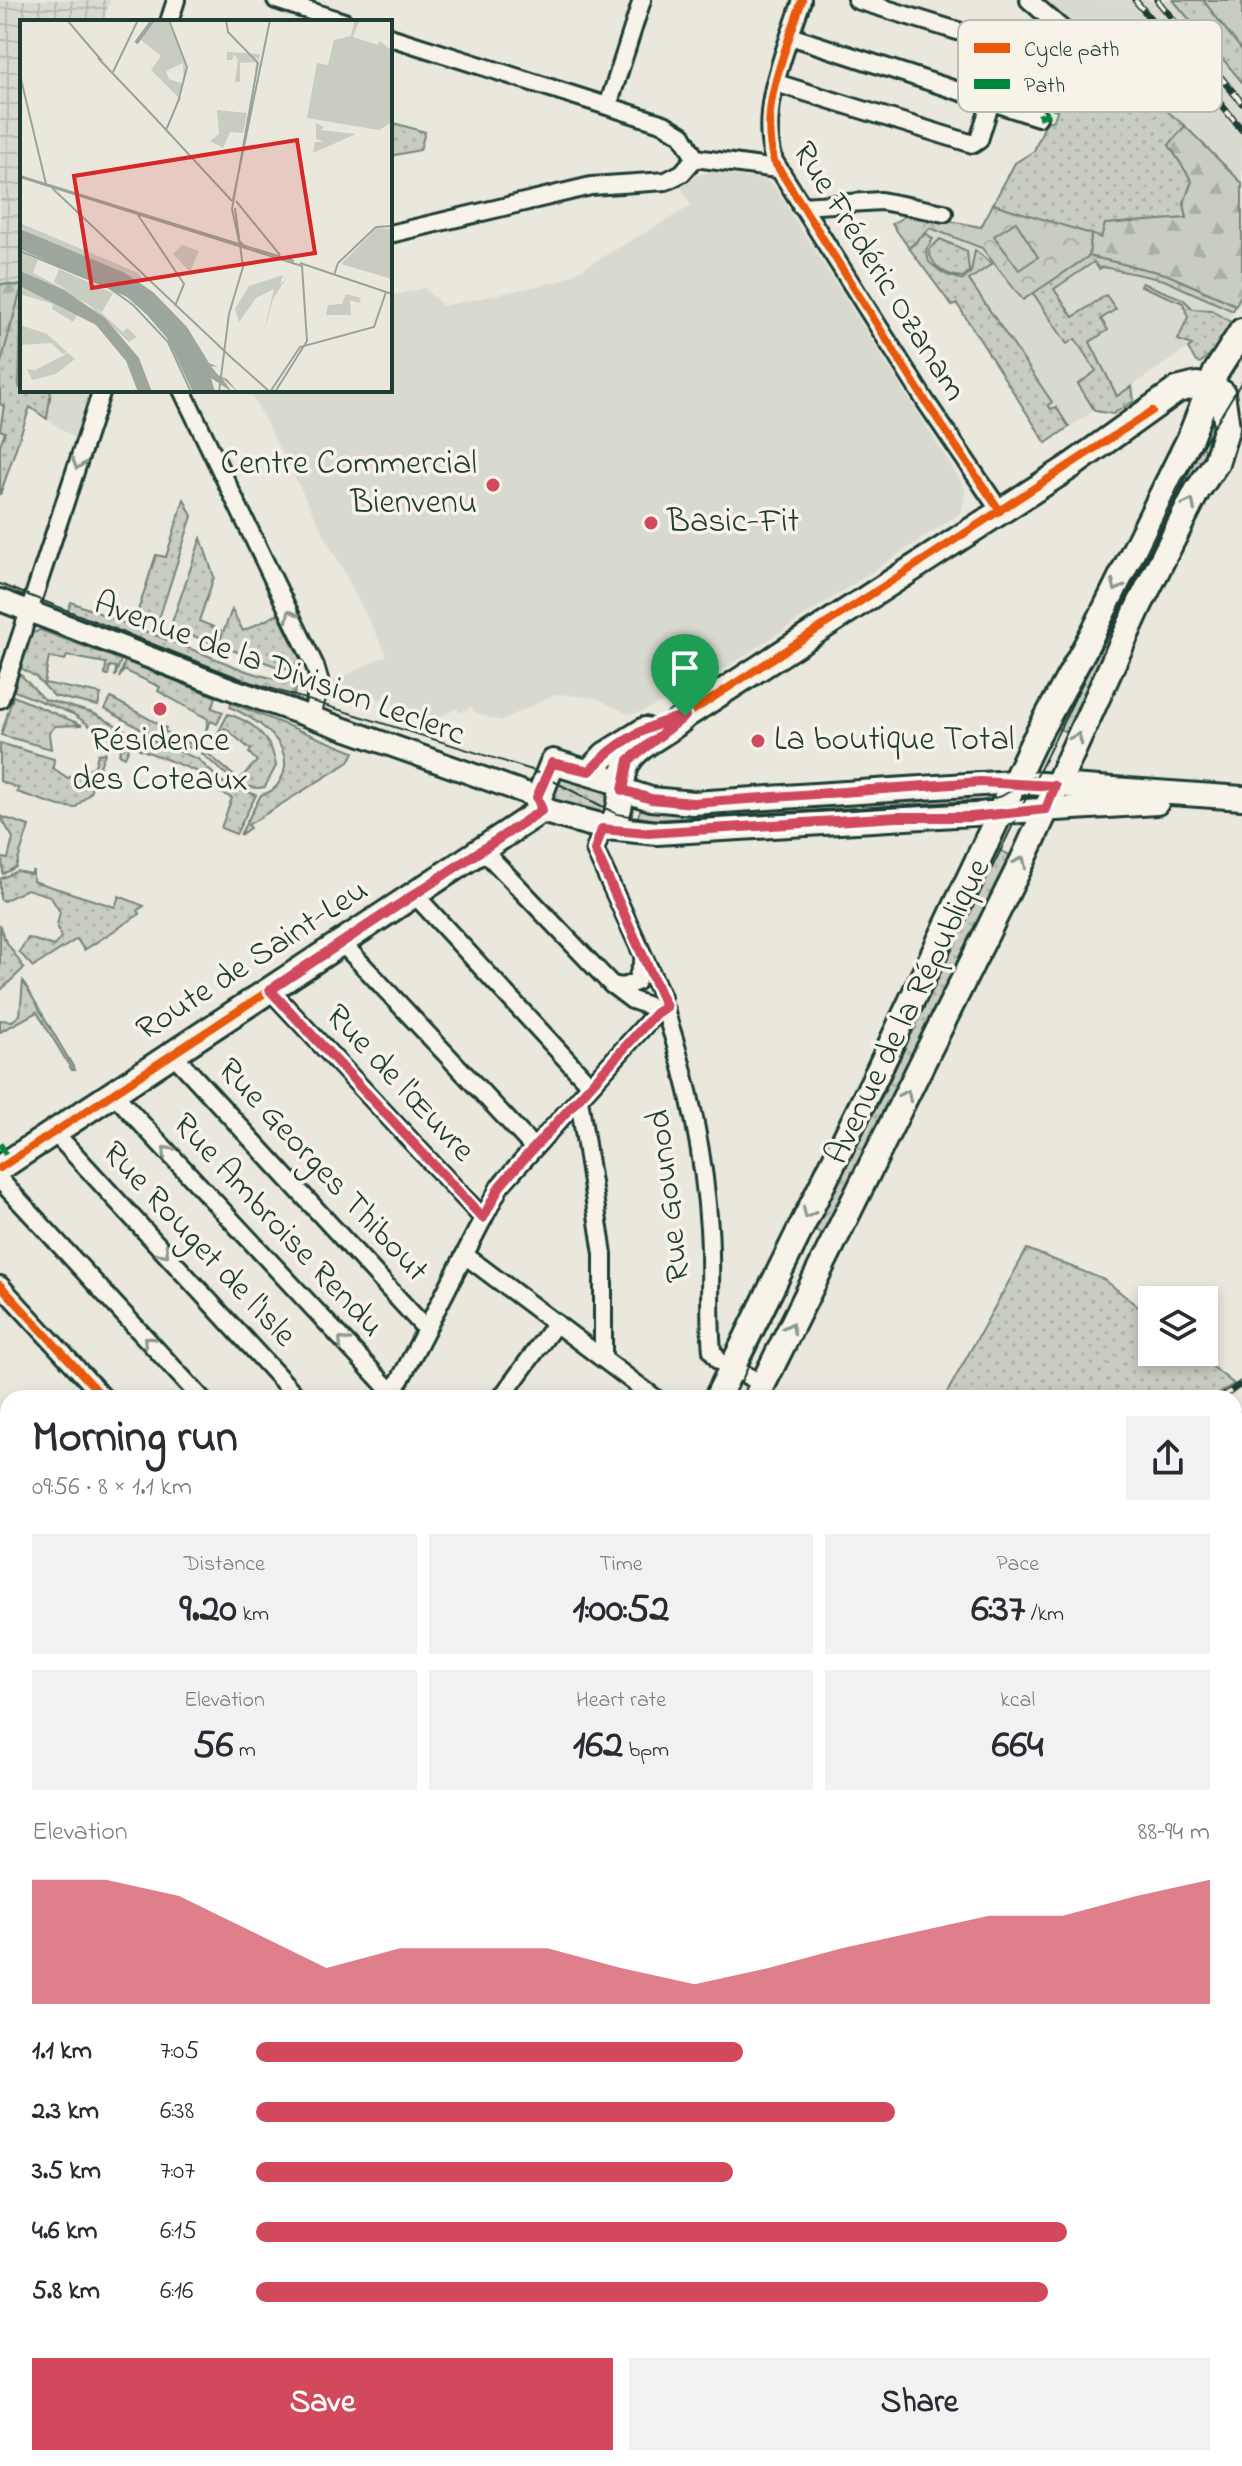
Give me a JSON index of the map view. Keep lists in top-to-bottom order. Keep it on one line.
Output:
{"streets":{"main road":["Route de Saint-Leu","Avenue de la République"],"street":["Rue Frédéric Ozanam","Avenue de la Division Leclerc","Rue de l'Œuvre","Rue Georges Thibout","Rue Gounod","Rue Ambroise Rendu","Rue Rouget de l'Isle"]},"crossings":[["Avenue de la Division Leclerc","Route de Saint-Leu"],["Route de Saint-Leu","Rue de l'Œuvre"],["Route de Saint-Leu","Rue Georges Thibout"],["Route de Saint-Leu","Rue Ambroise Rendu"],["Route de Saint-Leu","Rue Rouget de l'Isle"],["Avenue de la République","Rue Gounod"]],"places":["Centre Commercial Bienvenu","Basic-Fit","Résidence des Coteaux","La boutique Total"],"legend":["Cycle path","Path"],"page":{"heading":["Morning run","09:56 · 8 × 1.1 km"],"stats":[["Distance","9.20 km"],["Time","1:00:52"],["Pace","6:37 /km"],["Elevation","56 m"],["Heart rate","162 bpm"],["kcal","664"]],"chart":["Elevation","88–94 m"],"list":[{"name":"1.1 km","note":"7:05"},{"name":"2.3 km","note":"6:38"},{"name":"3.5 km","note":"7:07"},{"name":"4.6 km","note":"6:15"},{"name":"5.8 km","note":"6:16"}],"buttons":["Save","Share"]}}
